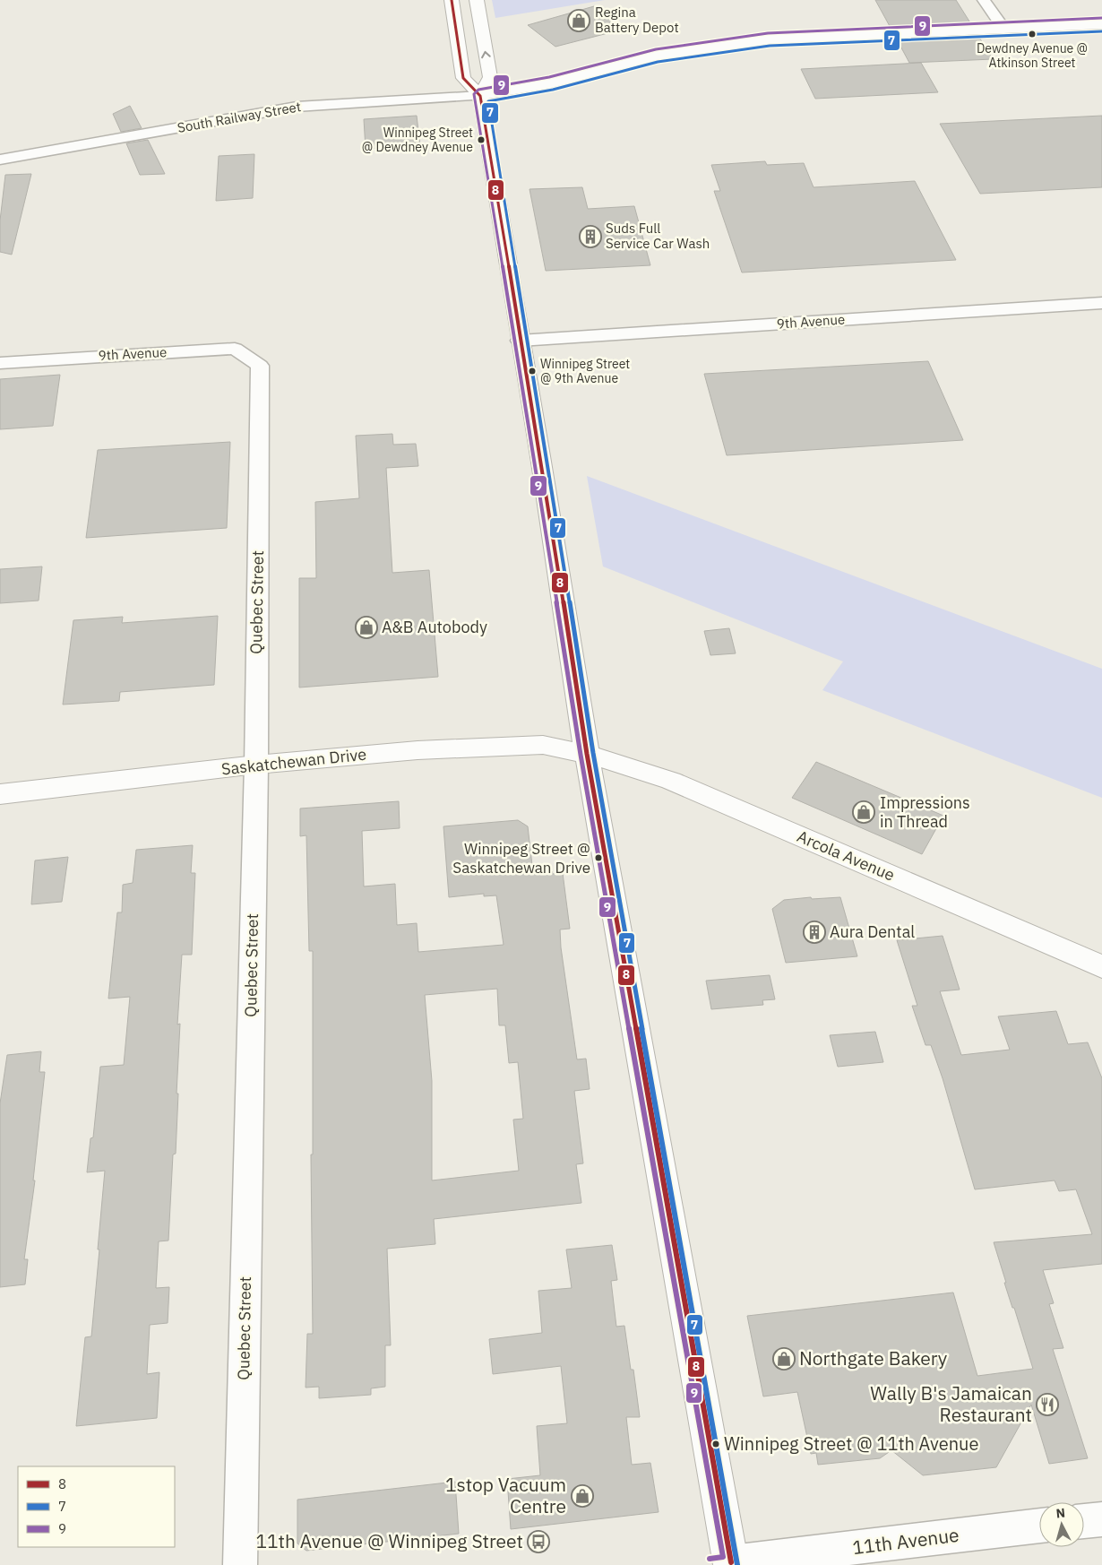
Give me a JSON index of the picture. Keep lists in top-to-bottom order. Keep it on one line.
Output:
{"streets":{"main road":["Saskatchewan Drive","Arcola Avenue"],"street":["South Railway Street","9th Avenue","Quebec Street","11th Avenue"]},"crossings":[["9th Avenue","Quebec Street"],["Quebec Street","Saskatchewan Drive"],["Saskatchewan Drive","Arcola Avenue"]],"places":{"shop":["Regina Battery Depot","A&B Autobody","Impressions in Thread","Northgate Bakery","1stop Vacuum Centre"],"other":["Dewdney Avenue @ Atkinson Street","Winnipeg Street @ Dewdney Avenue","Winnipeg Street @ 9th Avenue","Winnipeg Street @ Saskatchewan Drive","Winnipeg Street @ 11th Avenue"],"building":["Suds Full Service Car Wash","Aura Dental"],"restaurant":["Wally B's Jamaican Restaurant"],"bus stop":["11th Avenue @ Winnipeg Street"]},"lines":["transit line 8","transit line 9","transit line 7"],"legend":["8","7","9"],"north":"top"}
